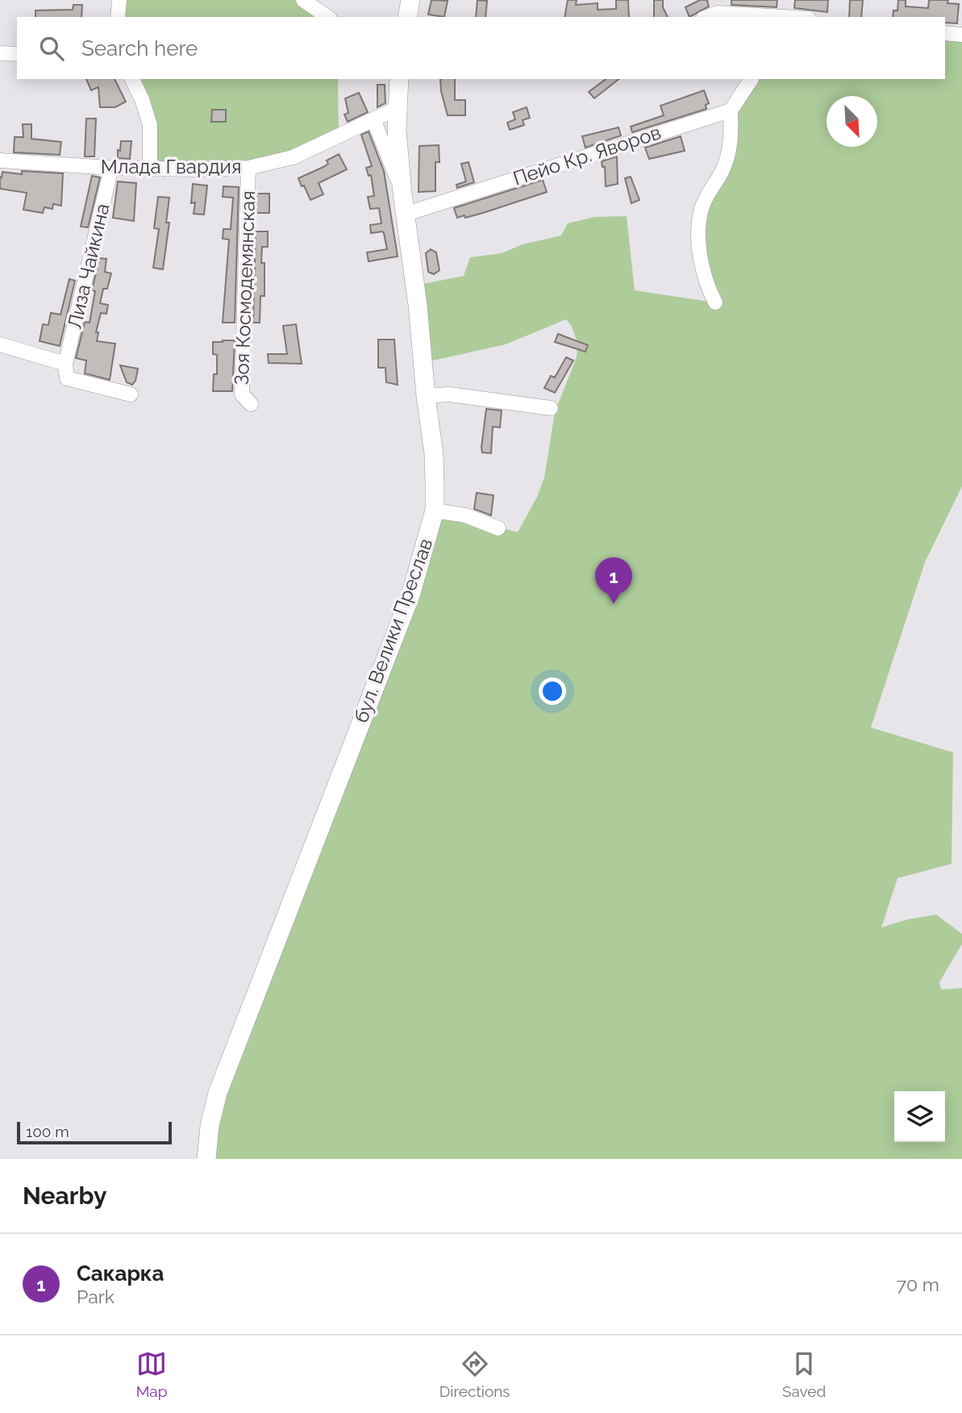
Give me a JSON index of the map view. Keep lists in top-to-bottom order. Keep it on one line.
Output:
{"streets":{"main road":["бул. Велики Преслав"],"street":["Пейо Кр. Яворов","Млада Гвардия","Лиза Чайкина","Зоя Космодемянская"]},"crossings":[["Пейо Кр. Яворов","бул. Велики Преслав"],["Млада Гвардия","Лиза Чайкина"],["Млада Гвардия","Зоя Космодемянская"],["Млада Гвардия","бул. Велики Преслав"]],"scale_bar":"100 m","north":"bottom right","page":{"search":"Search here","pins":"1","scale":"100 m","heading":"Nearby","list":[{"mark":"1","name":"Сакарка","note":"Park","value":"70 m"}],"nav":["Map","Directions","Saved"]}}
